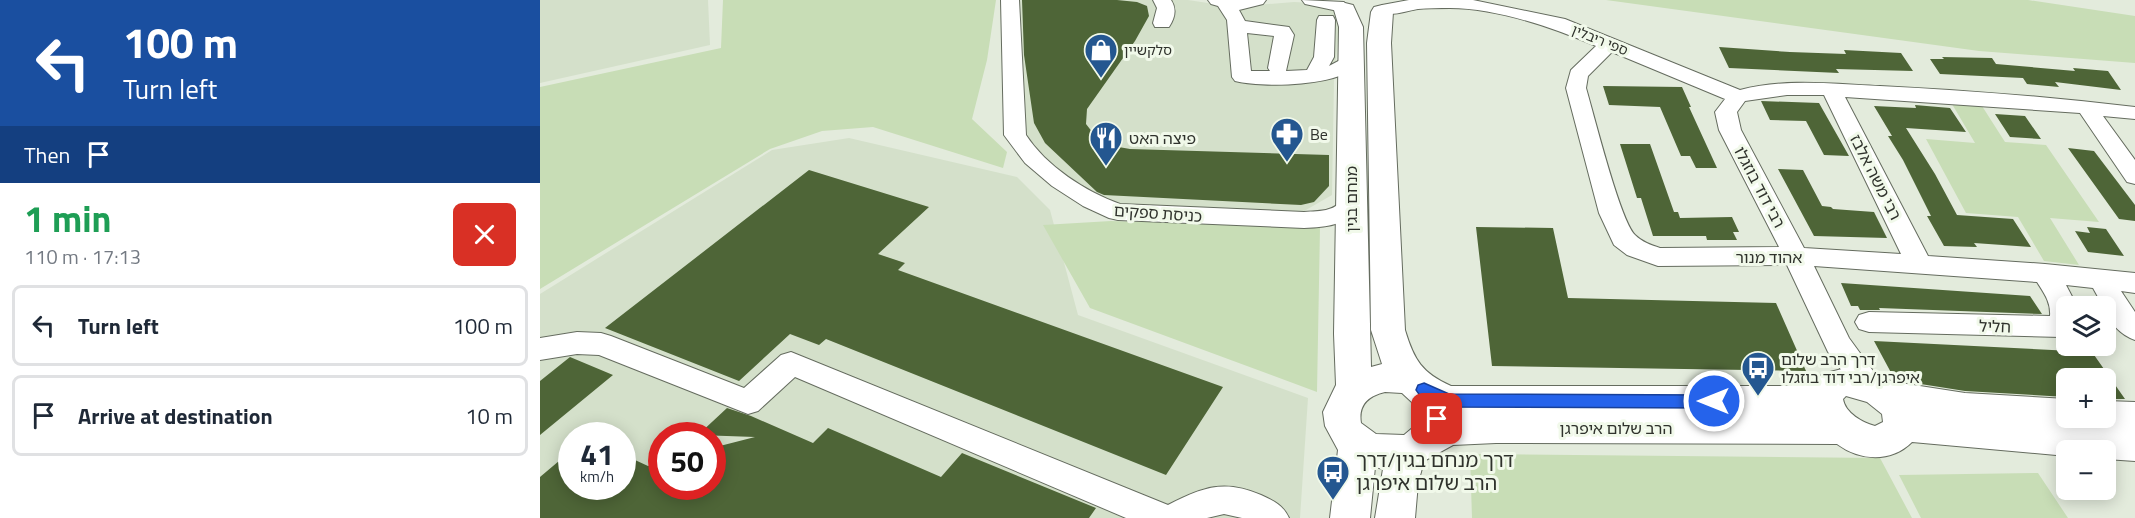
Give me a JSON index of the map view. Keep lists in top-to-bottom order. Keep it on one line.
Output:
{"streets":{"main road":["מנחם בגין","הרב שלום איפרגן"],"street":["ספי ריבלין","רבי משה אלבז","רבי דוד בוזגלו","כניסת ספקים","אהוד מנור","חליל"]},"crossings":[["ספי ריבלין","רבי דוד בוזגלו"],["ספי ריבלין","מנחם בגין"],["ספי ריבלין","אהוד מנור"],["רבי משה אלבז","אהוד מנור"],["רבי דוד בוזגלו","אהוד מנור"],["מנחם בגין","כניסת ספקים"],["מנחם בגין","הרב שלום איפרגן"],["אהוד מנור","חליל"]],"places":{"shop":["סלקשיין"],"pharmacy":["Be"],"restaurant":["פיצה האט"],"bus stop":["דרך הרב שלום איפרגן/רבי דוד בוזגלו","דרך מנחם בגין/דרך הרב שלום איפרגן"]},"page":{"turn":["100 m","Turn left"],"then":"Then","heading":["1 min","110 m · 17:13"],"list":[{"name":"Turn left","value":"100 m"},{"name":"Arrive at destination","value":"10 m"}],"map_buttons":["+","−"],"speed":"41 km/h","limit":"50"}}
